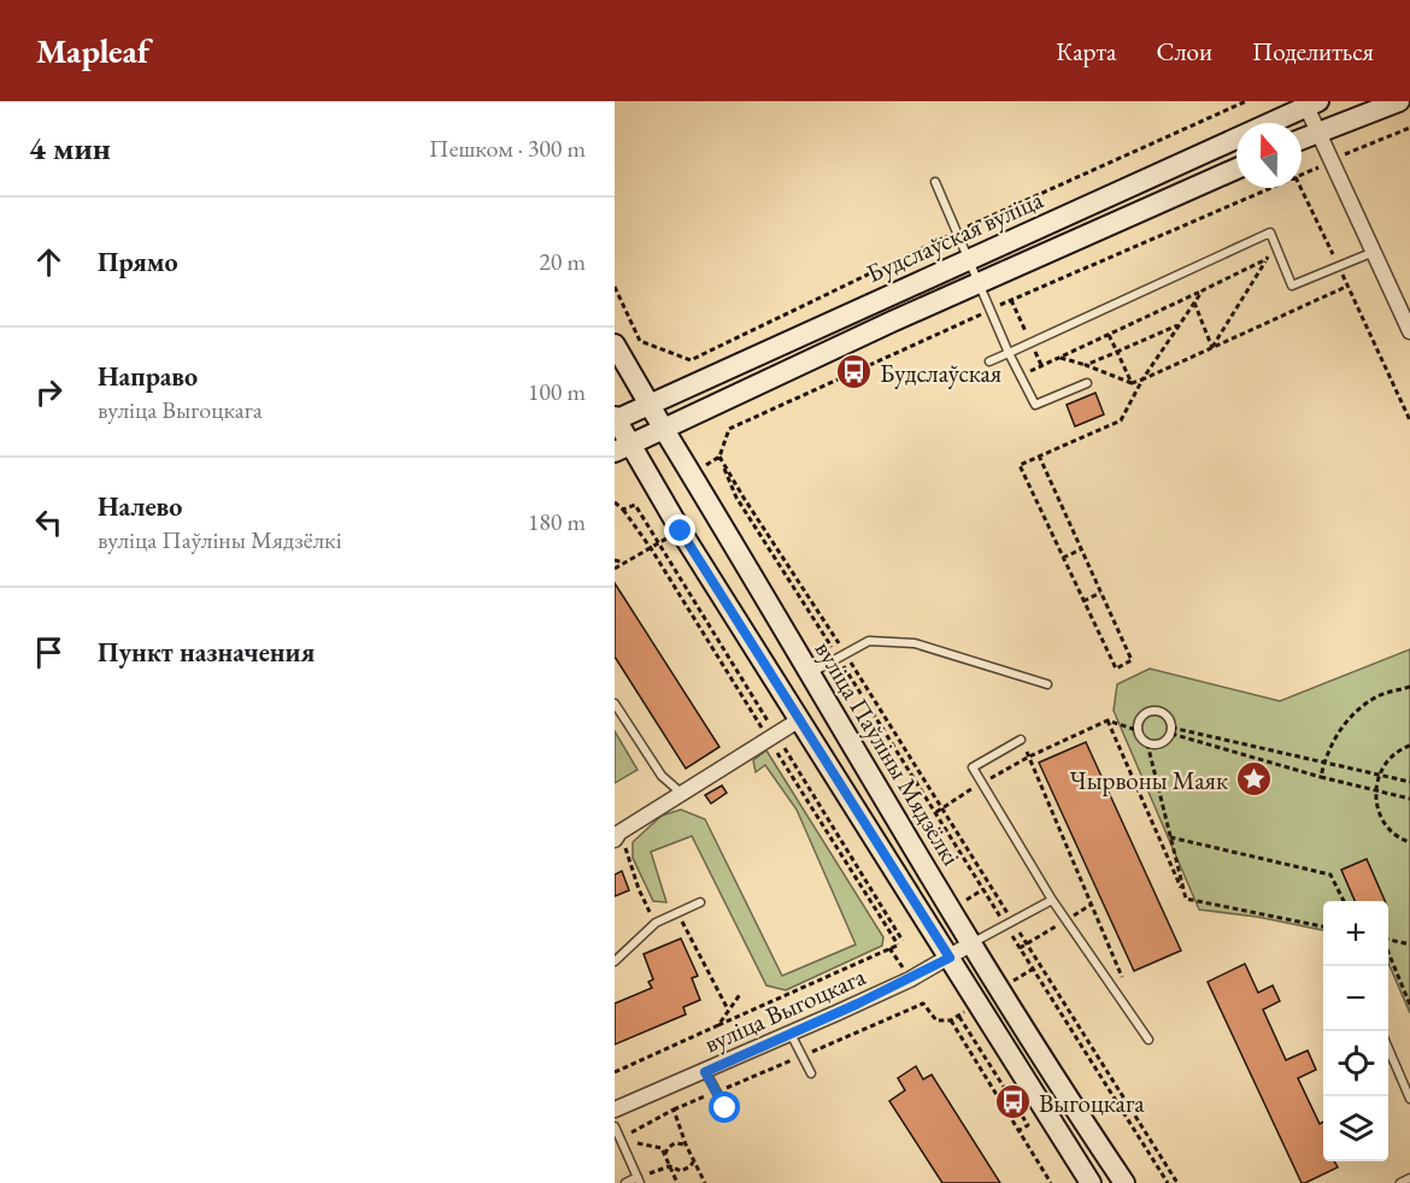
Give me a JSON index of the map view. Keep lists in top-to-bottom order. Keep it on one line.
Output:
{"streets":{"street":["Будслаўская вуліца","вуліца Паўліны Мядзёлкі","вуліца Выгоцкага"]},"crossings":[["Будслаўская вуліца","вуліца Паўліны Мядзёлкі"],["вуліца Паўліны Мядзёлкі","вуліца Выгоцкага"]],"places":{"bus stop":["Будслаўская","Выгоцкага"],"place":["Чырвоны Маяк"]},"north":"top","page":{"header":"Mapleaf","nav":["Карта","Слои","Поделиться"],"heading":["4 мин","Пешком · 300 m"],"list":[["Прямо","20 m"],["Направо","вуліца Выгоцкага","100 m"],["Налево","вуліца Паўліны Мядзёлкі","180 m"],"Пункт назначения"],"map_buttons":["+","−"]}}
